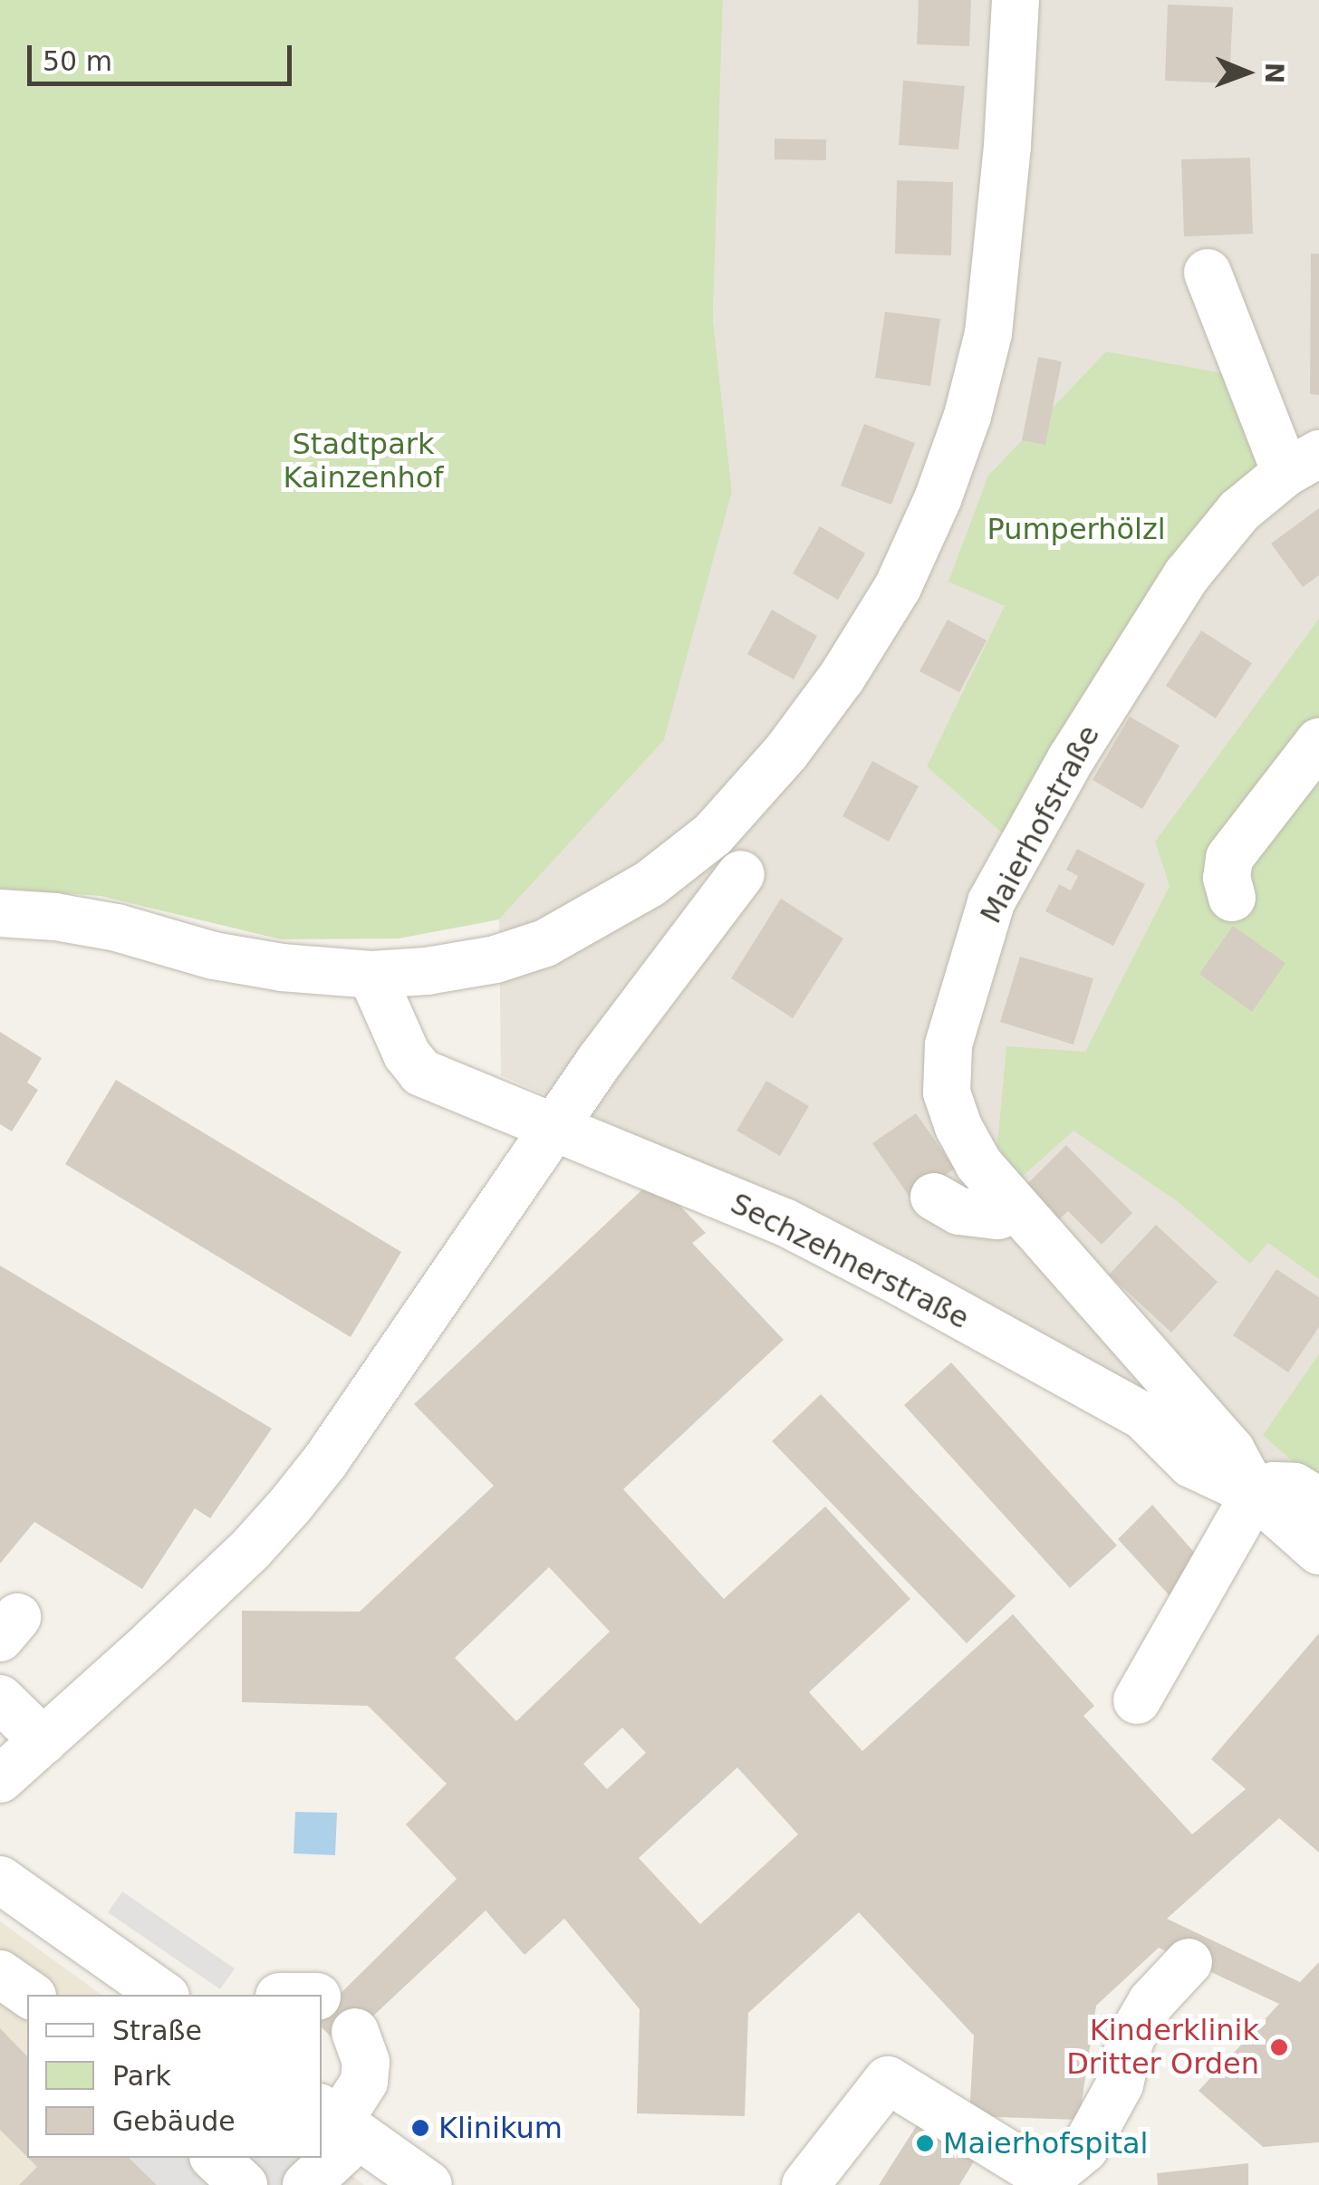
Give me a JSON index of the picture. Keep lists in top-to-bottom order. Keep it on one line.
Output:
{"streets":{"street":["Maierhofstraße","Sechzehnerstraße"]},"crossings":[["Maierhofstraße","Sechzehnerstraße"]],"parks":["Stadtpark Kainzenhof","Pumperhölzl"],"places":["Kinderklinik Dritter Orden","Klinikum","Maierhofspital"],"legend":["Straße","Park","Gebäude"],"scale_bar":"50 m","north":"right"}
